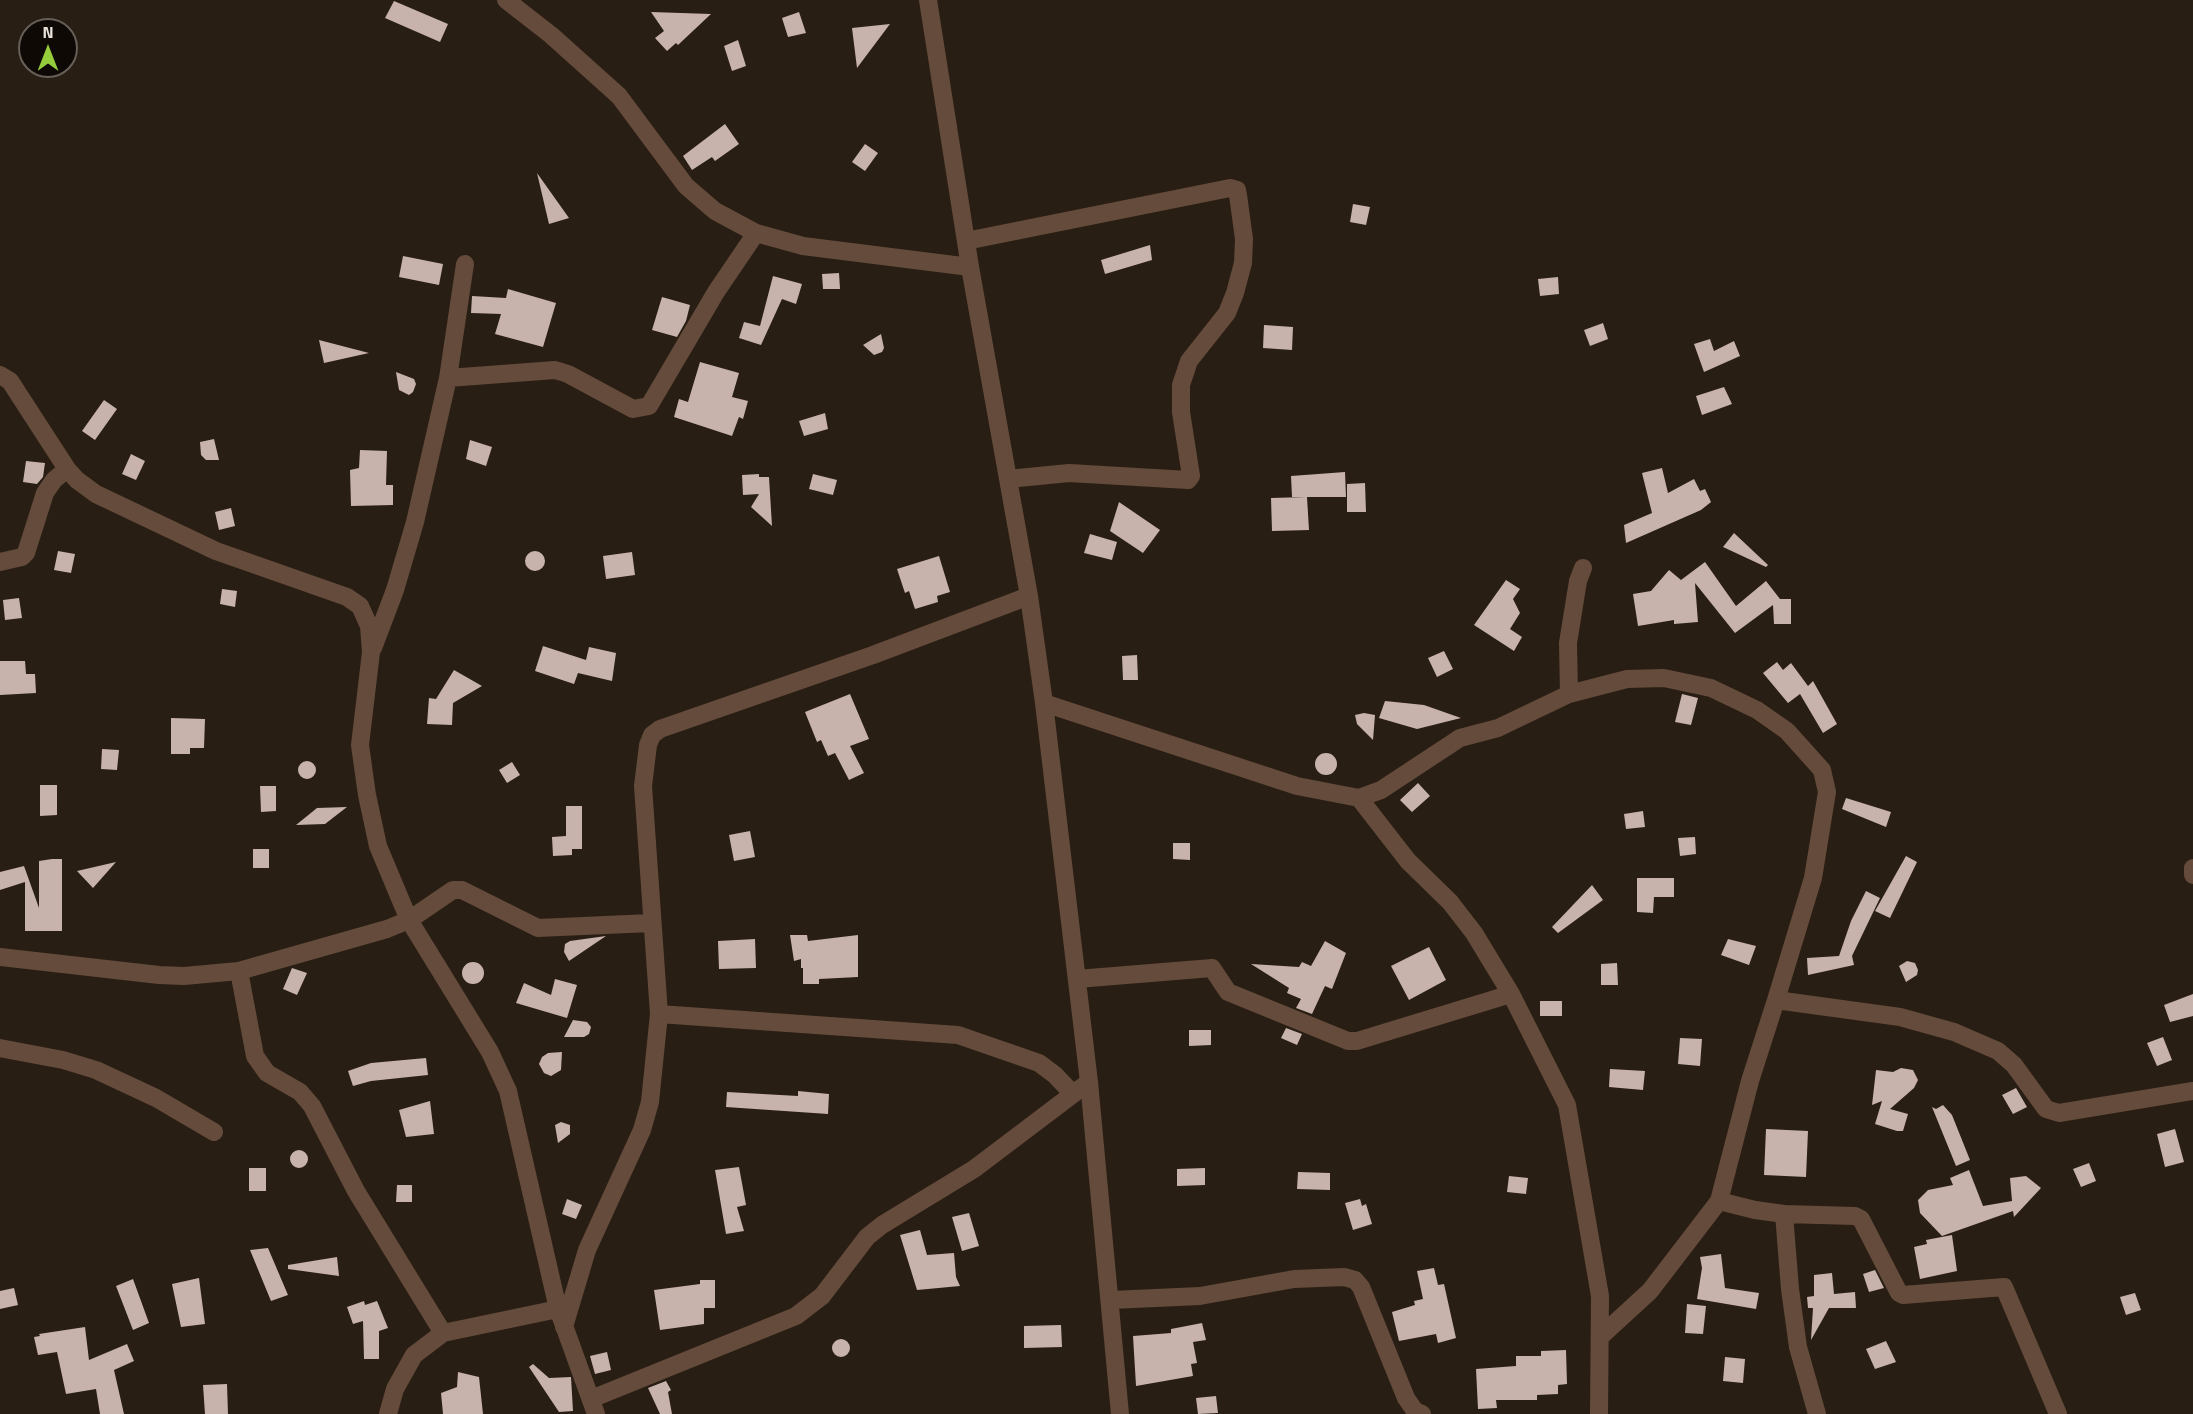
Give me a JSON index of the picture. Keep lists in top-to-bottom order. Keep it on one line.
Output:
{"north":"top"}
